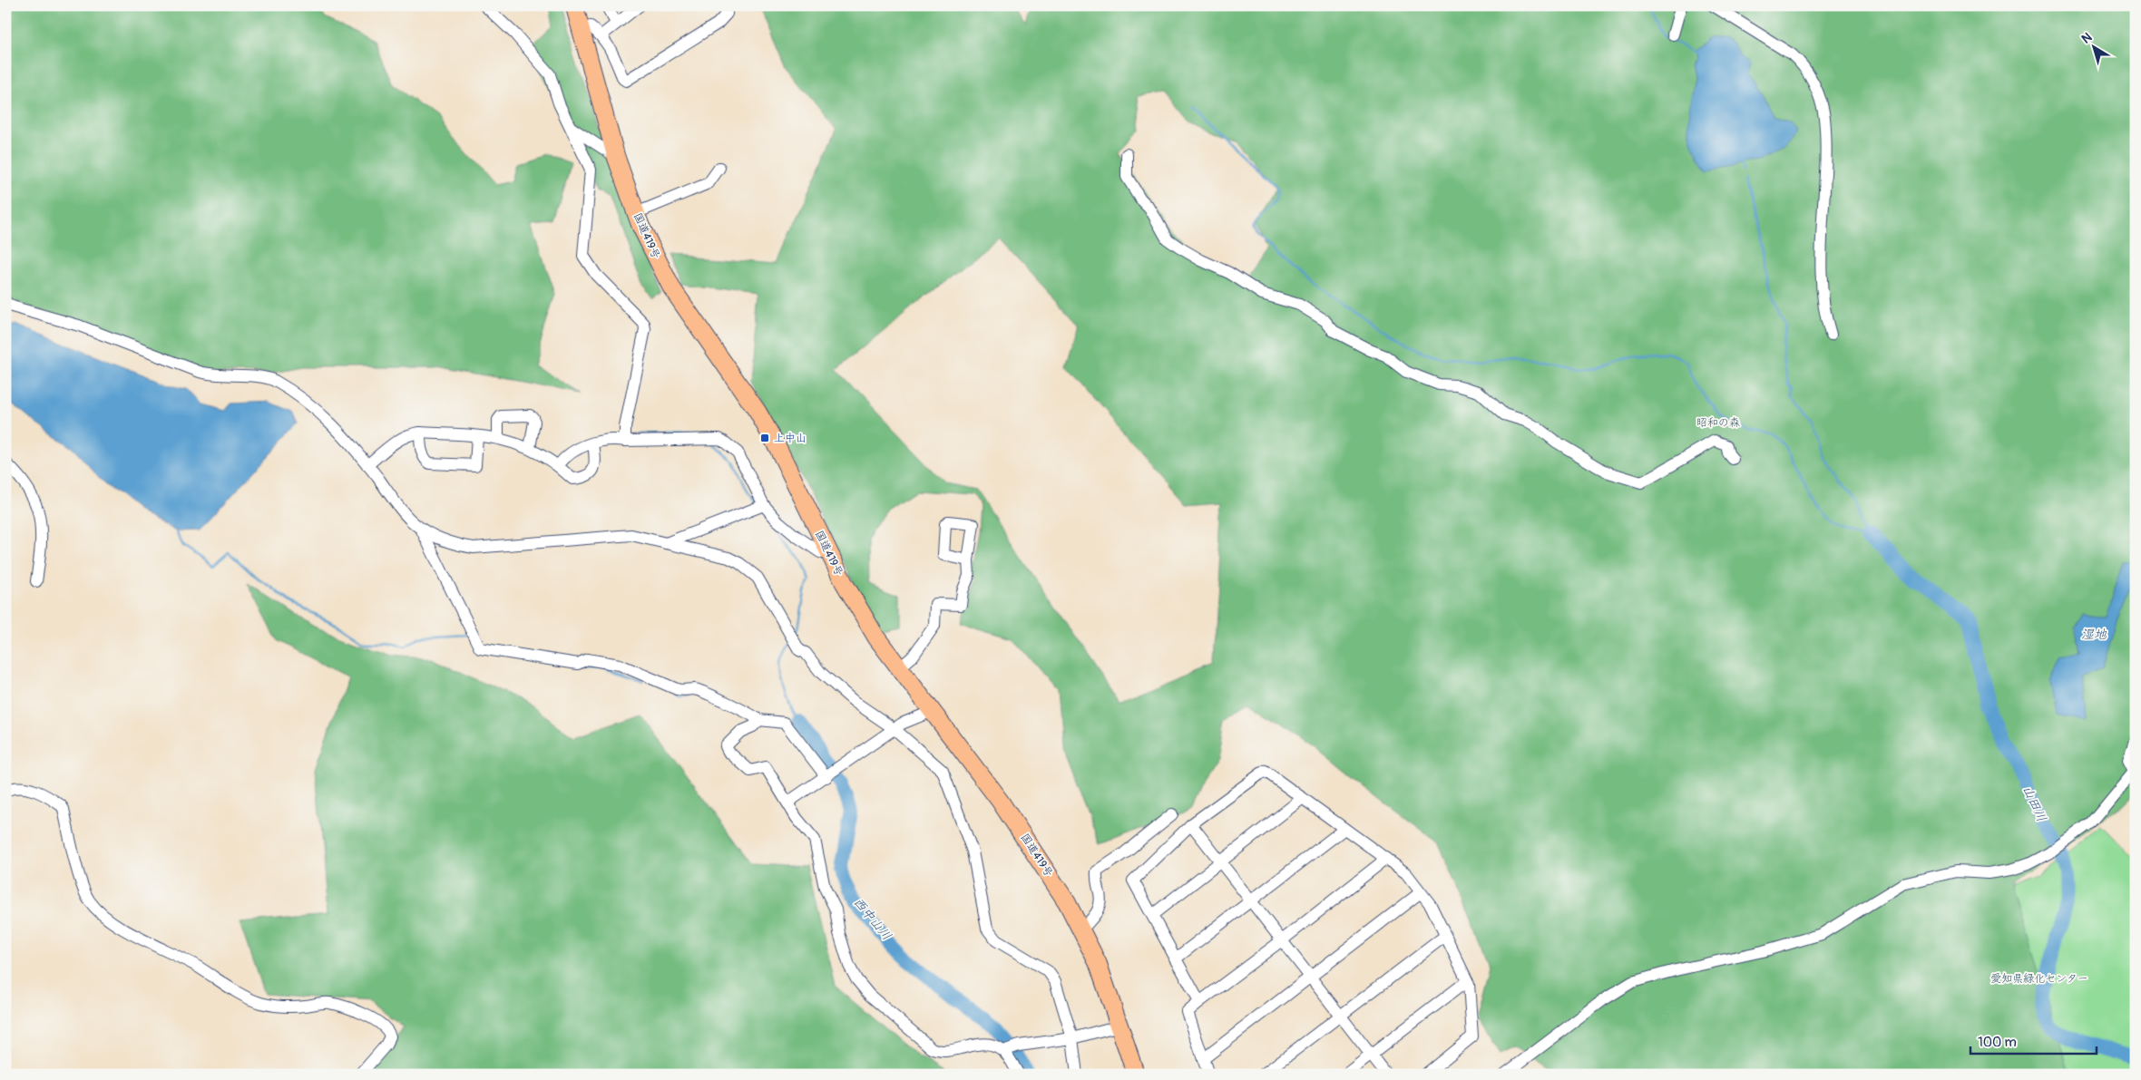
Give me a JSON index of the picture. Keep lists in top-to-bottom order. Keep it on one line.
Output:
{"streets":{"highway":["国道419号"]},"water":["湿地","山田川","西中山川"],"parks":["昭和の森","愛知県緑化センター"],"places":{"transit":["上中山"]},"scale_bar":"100 m","north":"top left"}
